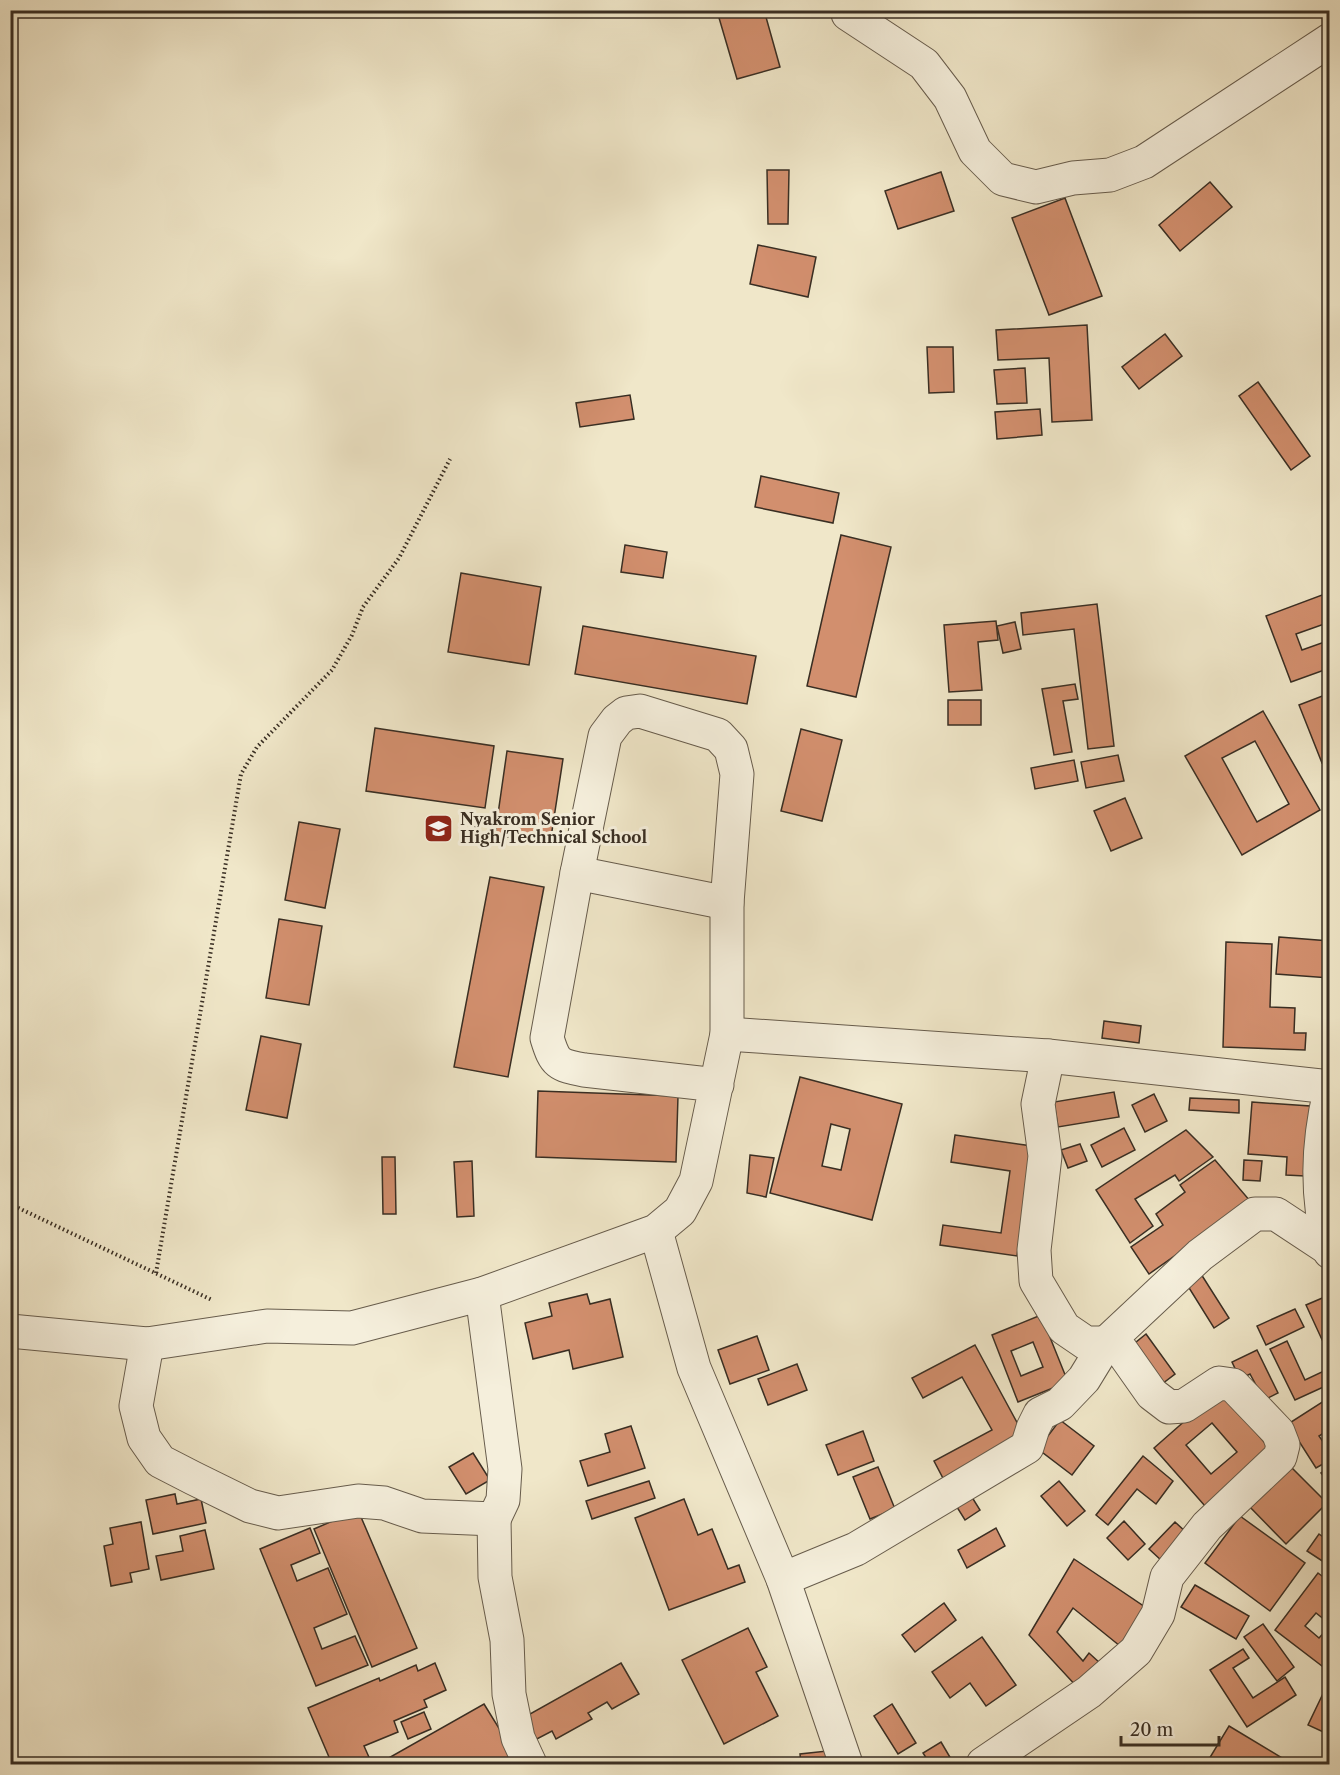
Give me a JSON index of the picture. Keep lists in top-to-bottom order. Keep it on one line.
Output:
{"places":{"school or university":["Nyakrom Senior High/Technical School"]},"scale_bar":"20 m"}
